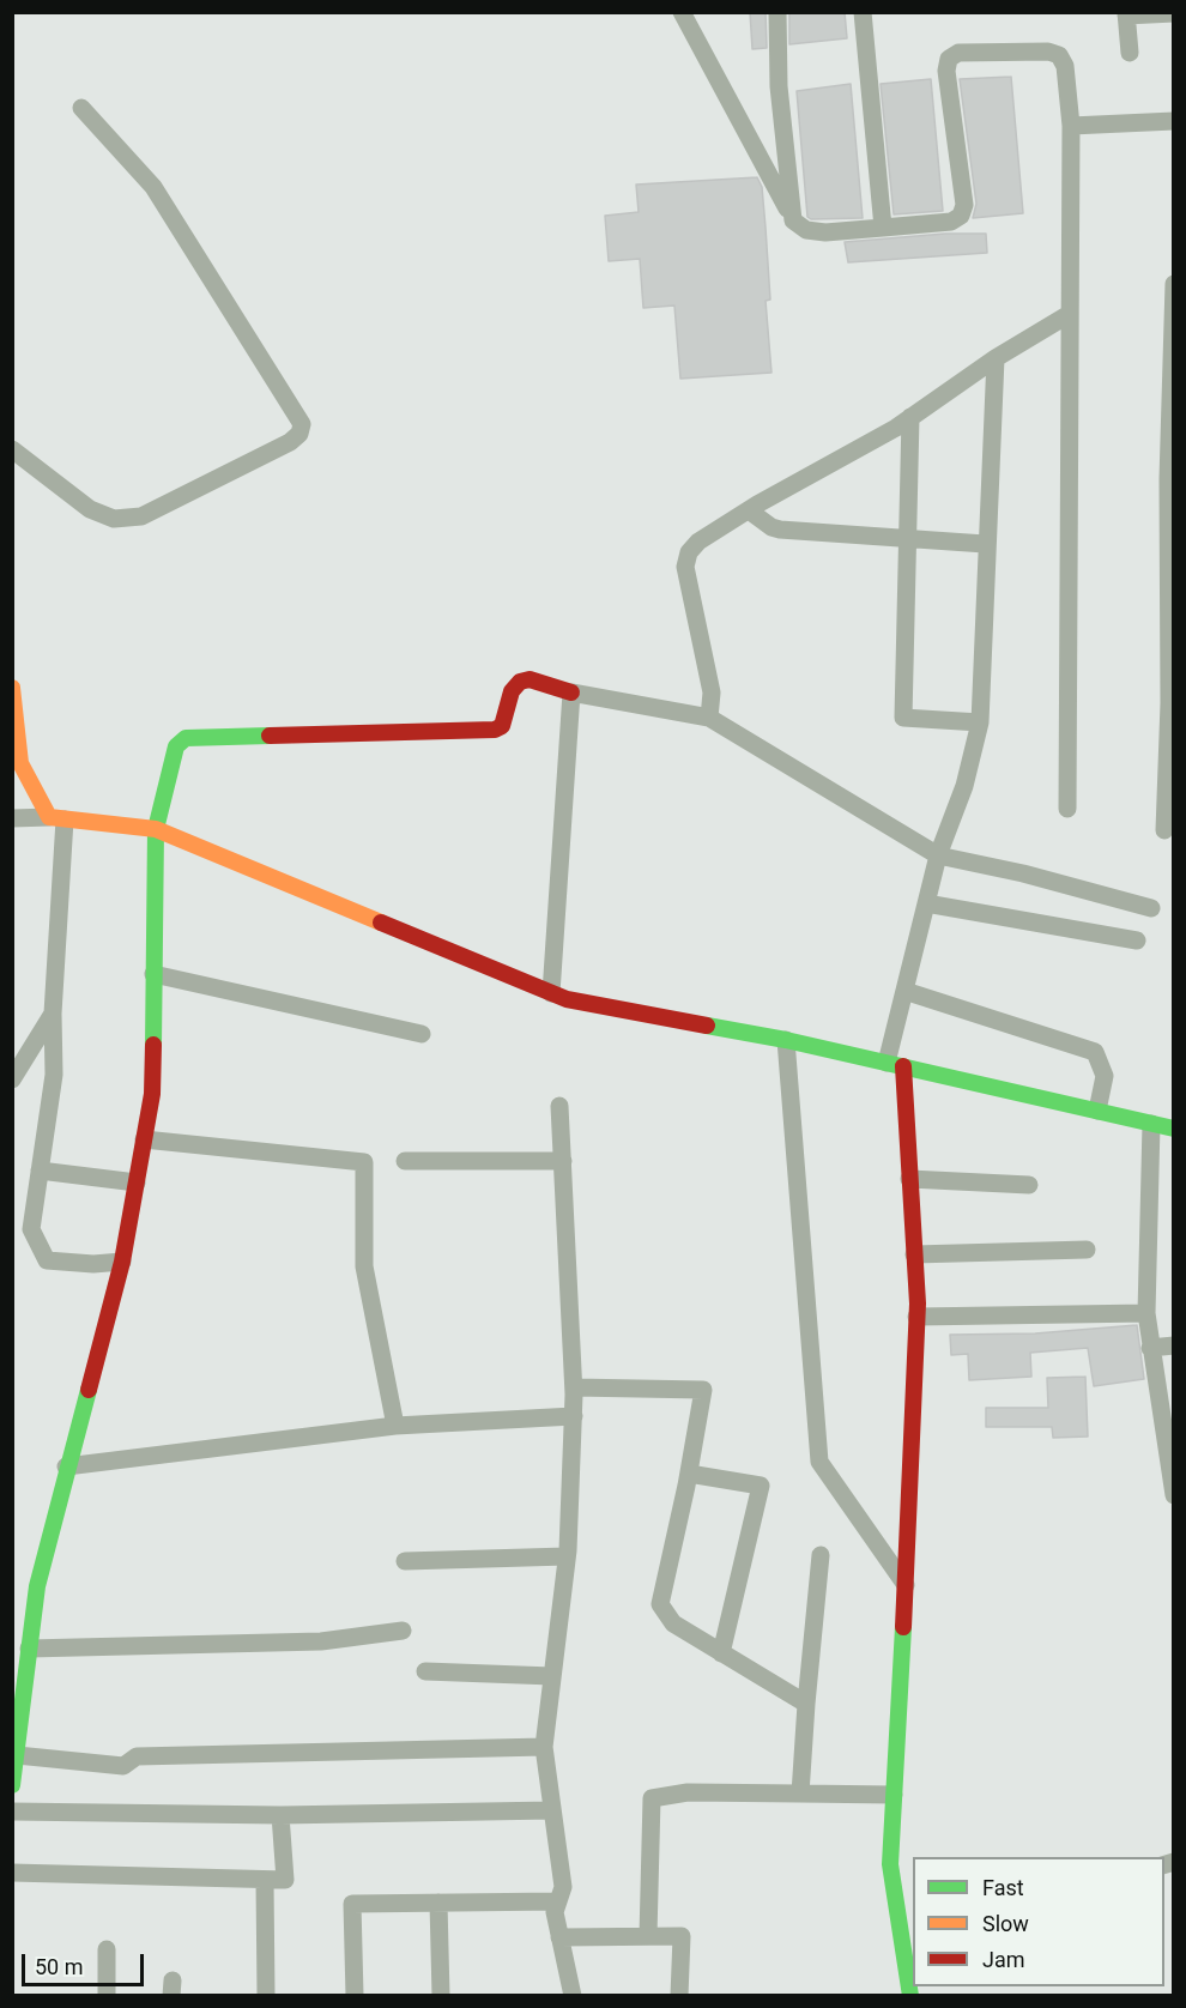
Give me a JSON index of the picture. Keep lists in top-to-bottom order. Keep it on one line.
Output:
{"legend":["Fast","Slow","Jam"],"scale_bar":"50 m"}
